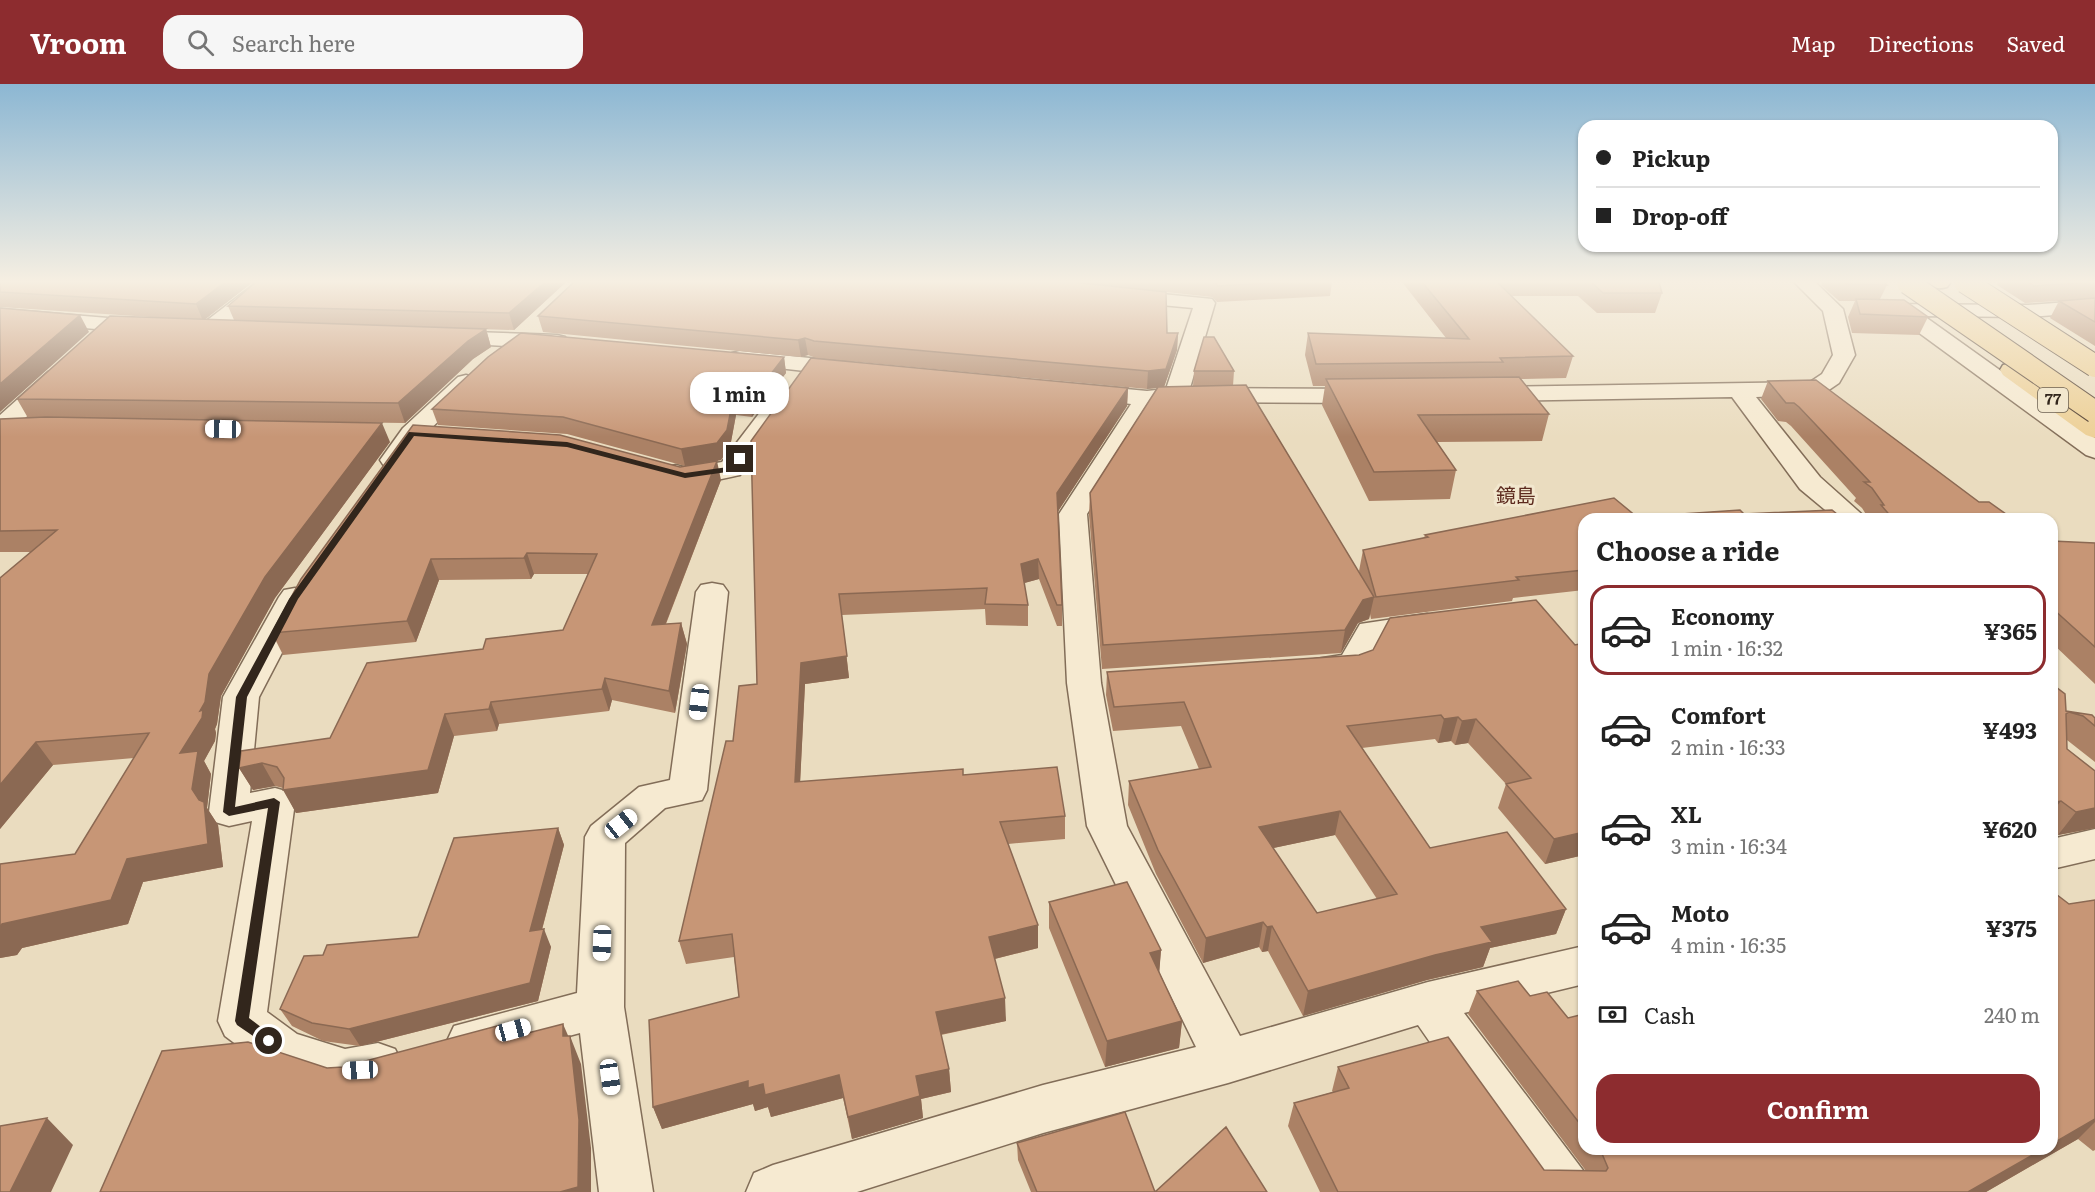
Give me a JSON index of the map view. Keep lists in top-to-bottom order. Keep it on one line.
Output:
{"streets":{"main road":["77"]},"districts":["鏡島"],"page":{"header":"Vroom","search":"Search here","nav":["Map","Directions","Saved"],"banner":["Pickup","Drop-off"],"bubble":"1 min","heading":"Choose a ride","list":[{"name":"Economy","note":"1 min · 16:32","value":"¥365"},{"name":"Comfort","note":"2 min · 16:33","value":"¥493"},{"name":"XL","note":"3 min · 16:34","value":"¥620"},{"name":"Moto","note":"4 min · 16:35","value":"¥375"}],"pay":["Cash","240 m"],"buttons":"Confirm"}}
